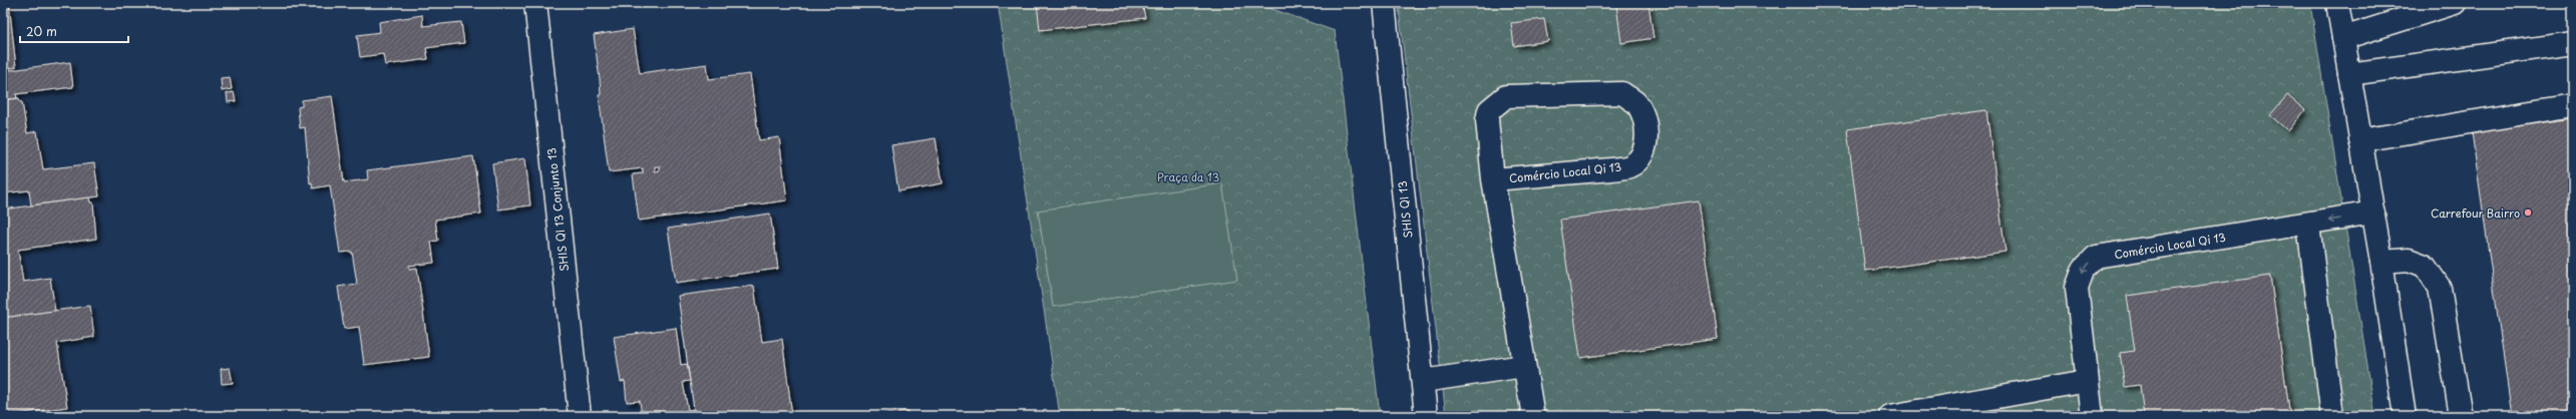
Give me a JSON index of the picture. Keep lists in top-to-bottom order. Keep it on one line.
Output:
{"streets":{"street":["Comércio Local Qi 13","SHIS QI 13 Conjunto 13","SHIS QI 13"]},"parks":["Praça da 13"],"places":["Carrefour Bairro"],"scale_bar":"20 m"}
